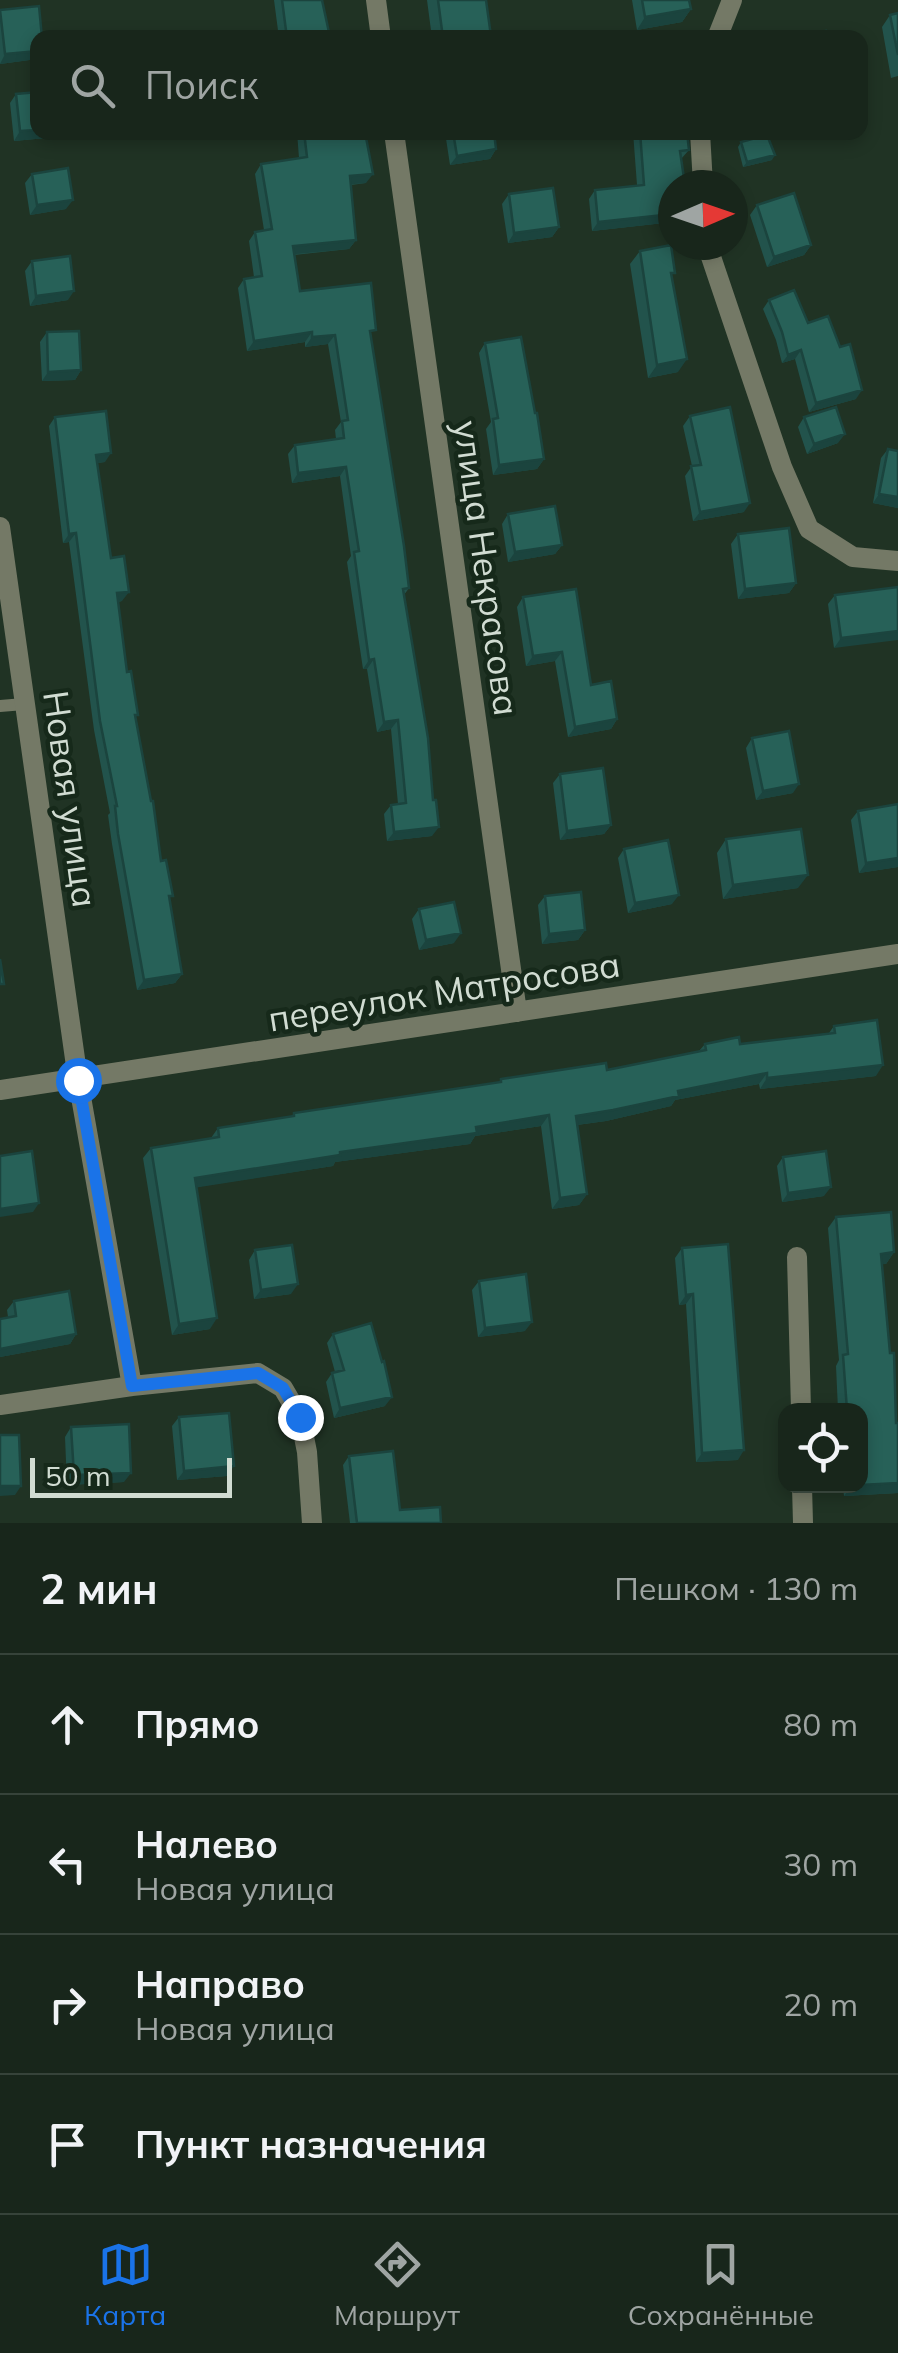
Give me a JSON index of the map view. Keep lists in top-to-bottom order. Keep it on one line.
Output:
{"streets":{"street":["улица Некрасова","Новая улица","переулок Матросова"]},"crossings":[["улица Некрасова","переулок Матросова"],["Новая улица","переулок Матросова"]],"scale_bar":"50 m","north":"right","page":{"search":"Поиск","scale":"50 m","heading":["2 мин","Пешком · 130 m"],"list":[["Прямо","80 m"],["Налево","Новая улица","30 m"],["Направо","Новая улица","20 m"],"Пункт назначения"],"nav":["Карта","Маршрут","Сохранённые"]}}
